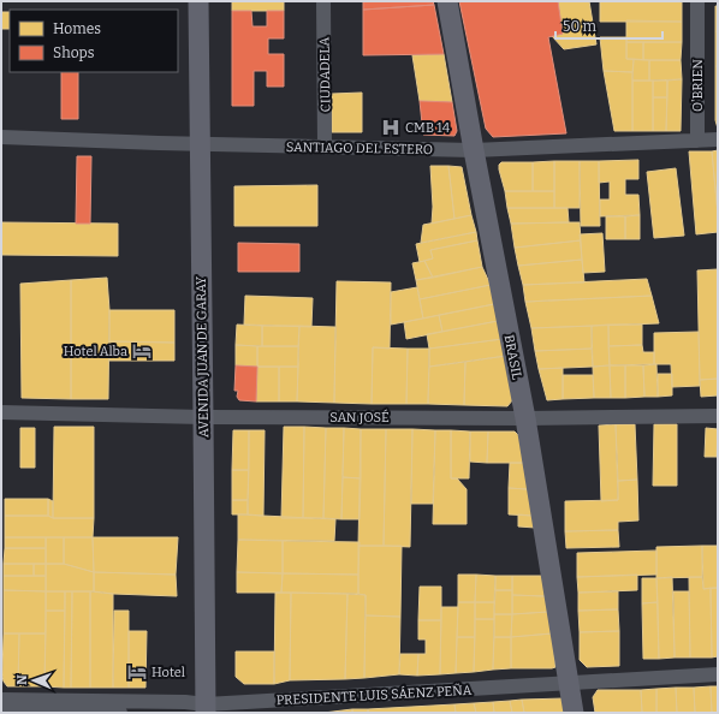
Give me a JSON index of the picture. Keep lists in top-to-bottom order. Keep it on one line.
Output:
{"streets":{"street":["CIUDADELA","O'BRIEN","SANTIAGO DEL ESTERO","AVENIDA JUAN DE GARAY","BRASIL","SAN JOSÉ","PRESIDENTE LUIS SÁENZ PEÑA"]},"crossings":[["CIUDADELA","SANTIAGO DEL ESTERO"],["O'BRIEN","SANTIAGO DEL ESTERO"],["SANTIAGO DEL ESTERO","AVENIDA JUAN DE GARAY"],["SANTIAGO DEL ESTERO","BRASIL"],["AVENIDA JUAN DE GARAY","SAN JOSÉ"],["AVENIDA JUAN DE GARAY","PRESIDENTE LUIS SÁENZ PEÑA"],["BRASIL","SAN JOSÉ"],["BRASIL","PRESIDENTE LUIS SÁENZ PEÑA"]],"places":{"hospital":["CMB 14"],"hotel":["Hotel Alba","Hotel"]},"legend":["Homes","Shops"],"scale_bar":"50 m","north":"left"}
